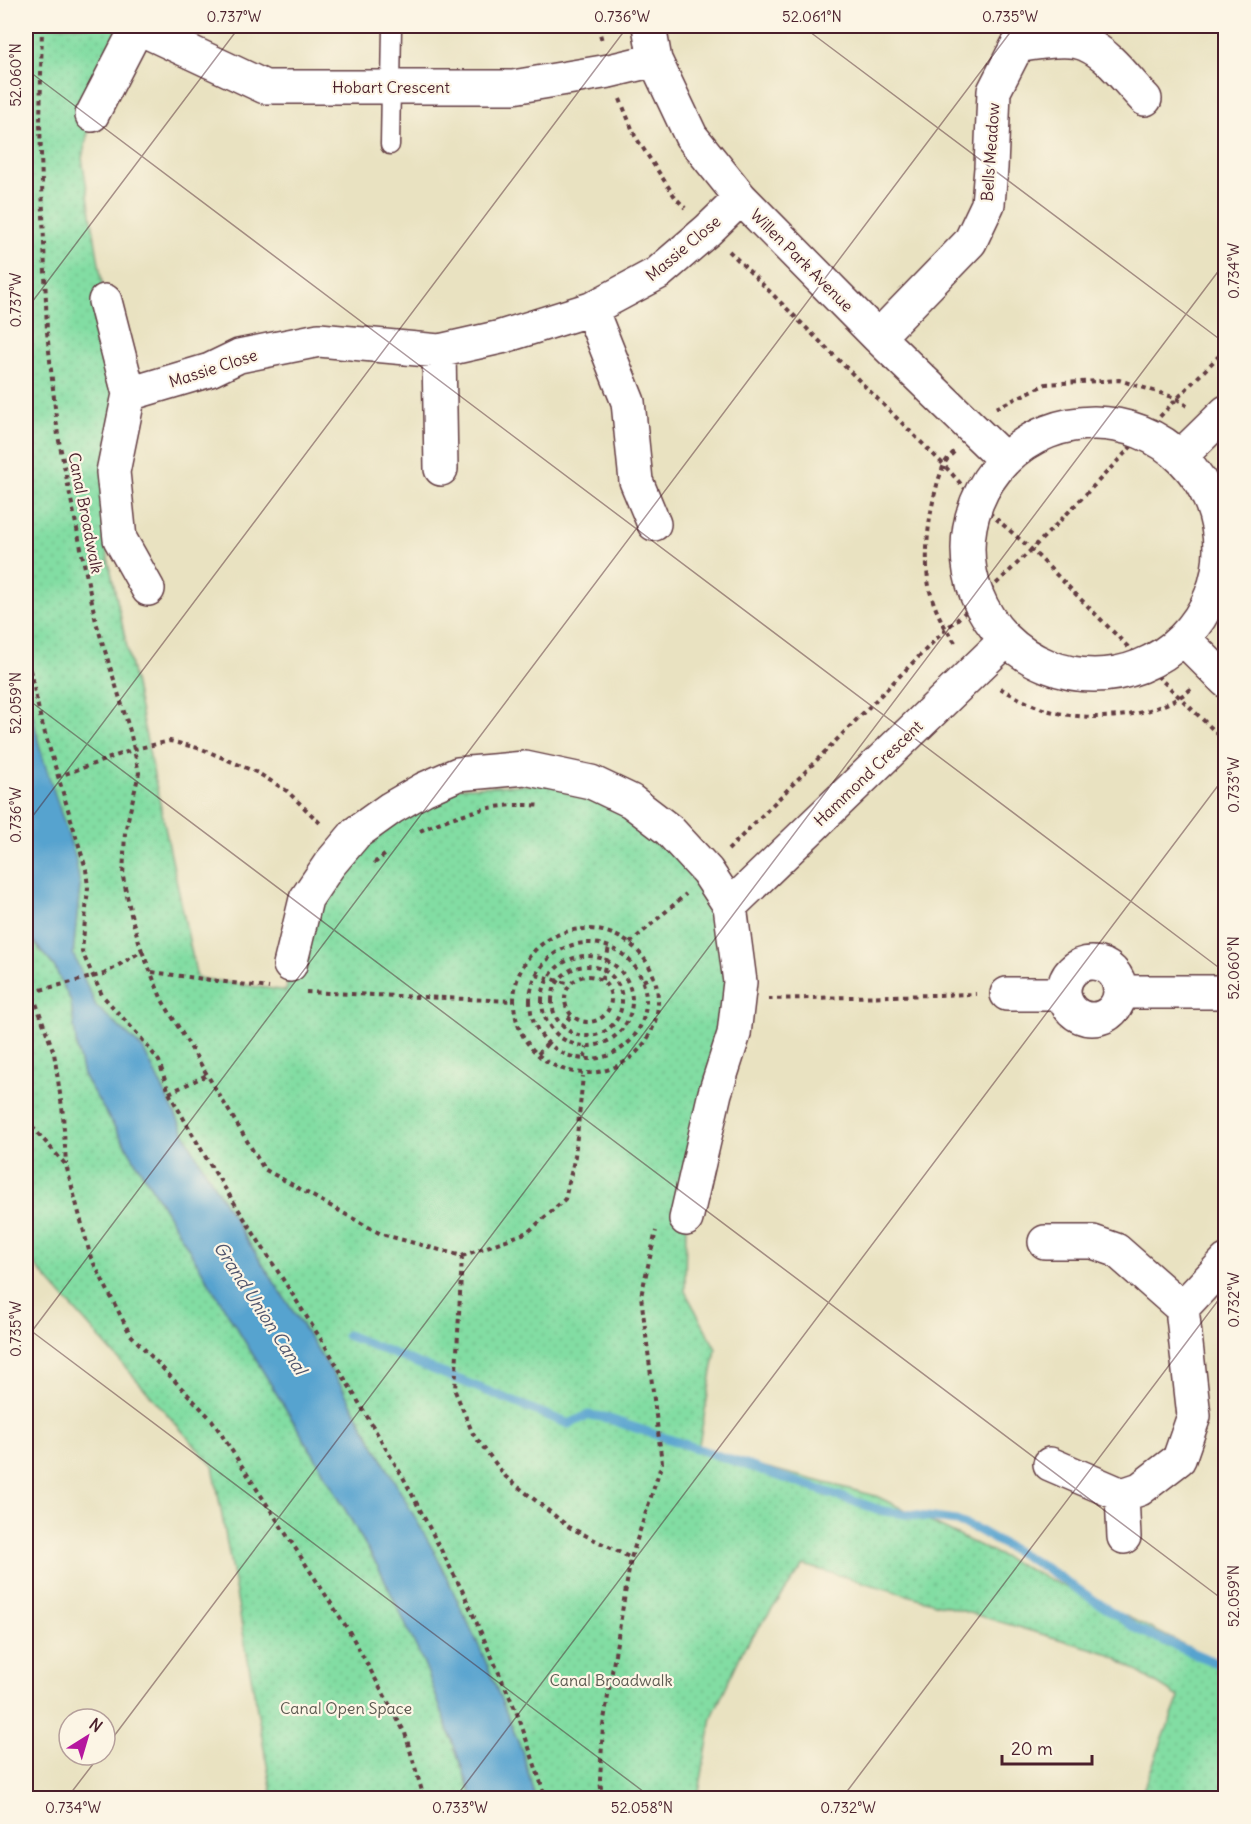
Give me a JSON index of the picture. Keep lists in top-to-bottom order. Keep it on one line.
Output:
{"streets":{"street":["Hobart Crescent","Bells Meadow","Massie Close","Willen Park Avenue","Hammond Crescent"],"path":["Canal Broadwalk"]},"crossings":[["Hobart Crescent","Willen Park Avenue"],["Bells Meadow","Willen Park Avenue"],["Massie Close","Willen Park Avenue"]],"water":["Grand Union Canal"],"parks":["Canal Broadwalk","Canal Open Space"],"scale_bar":"20 m","north":"top right","coordinates":["0.737°W","0.736°W","52.061°N","0.735°W","52.060°N","0.734°W","52.059°N","0.733°W","0.732°W","52.058°N"]}
